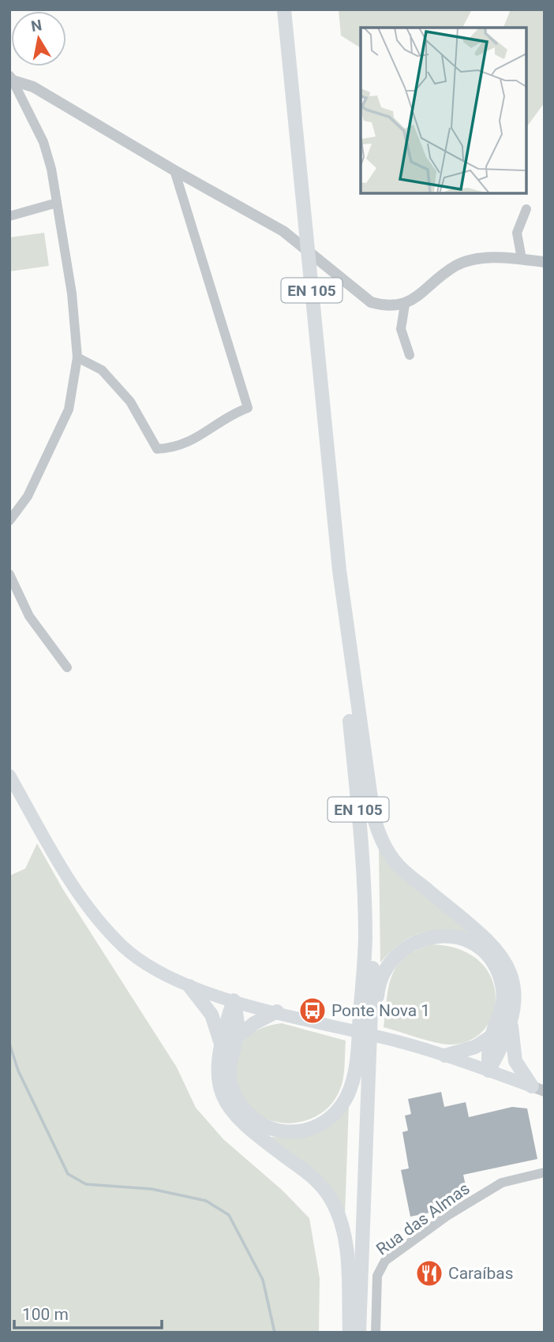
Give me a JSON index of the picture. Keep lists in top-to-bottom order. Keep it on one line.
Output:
{"streets":{"main road":["EN 105"],"street":["Rua das Almas"]},"places":{"bus stop":["Ponte Nova 1"],"restaurant":["Caraíbas"]},"scale_bar":"100 m","north":"top"}
